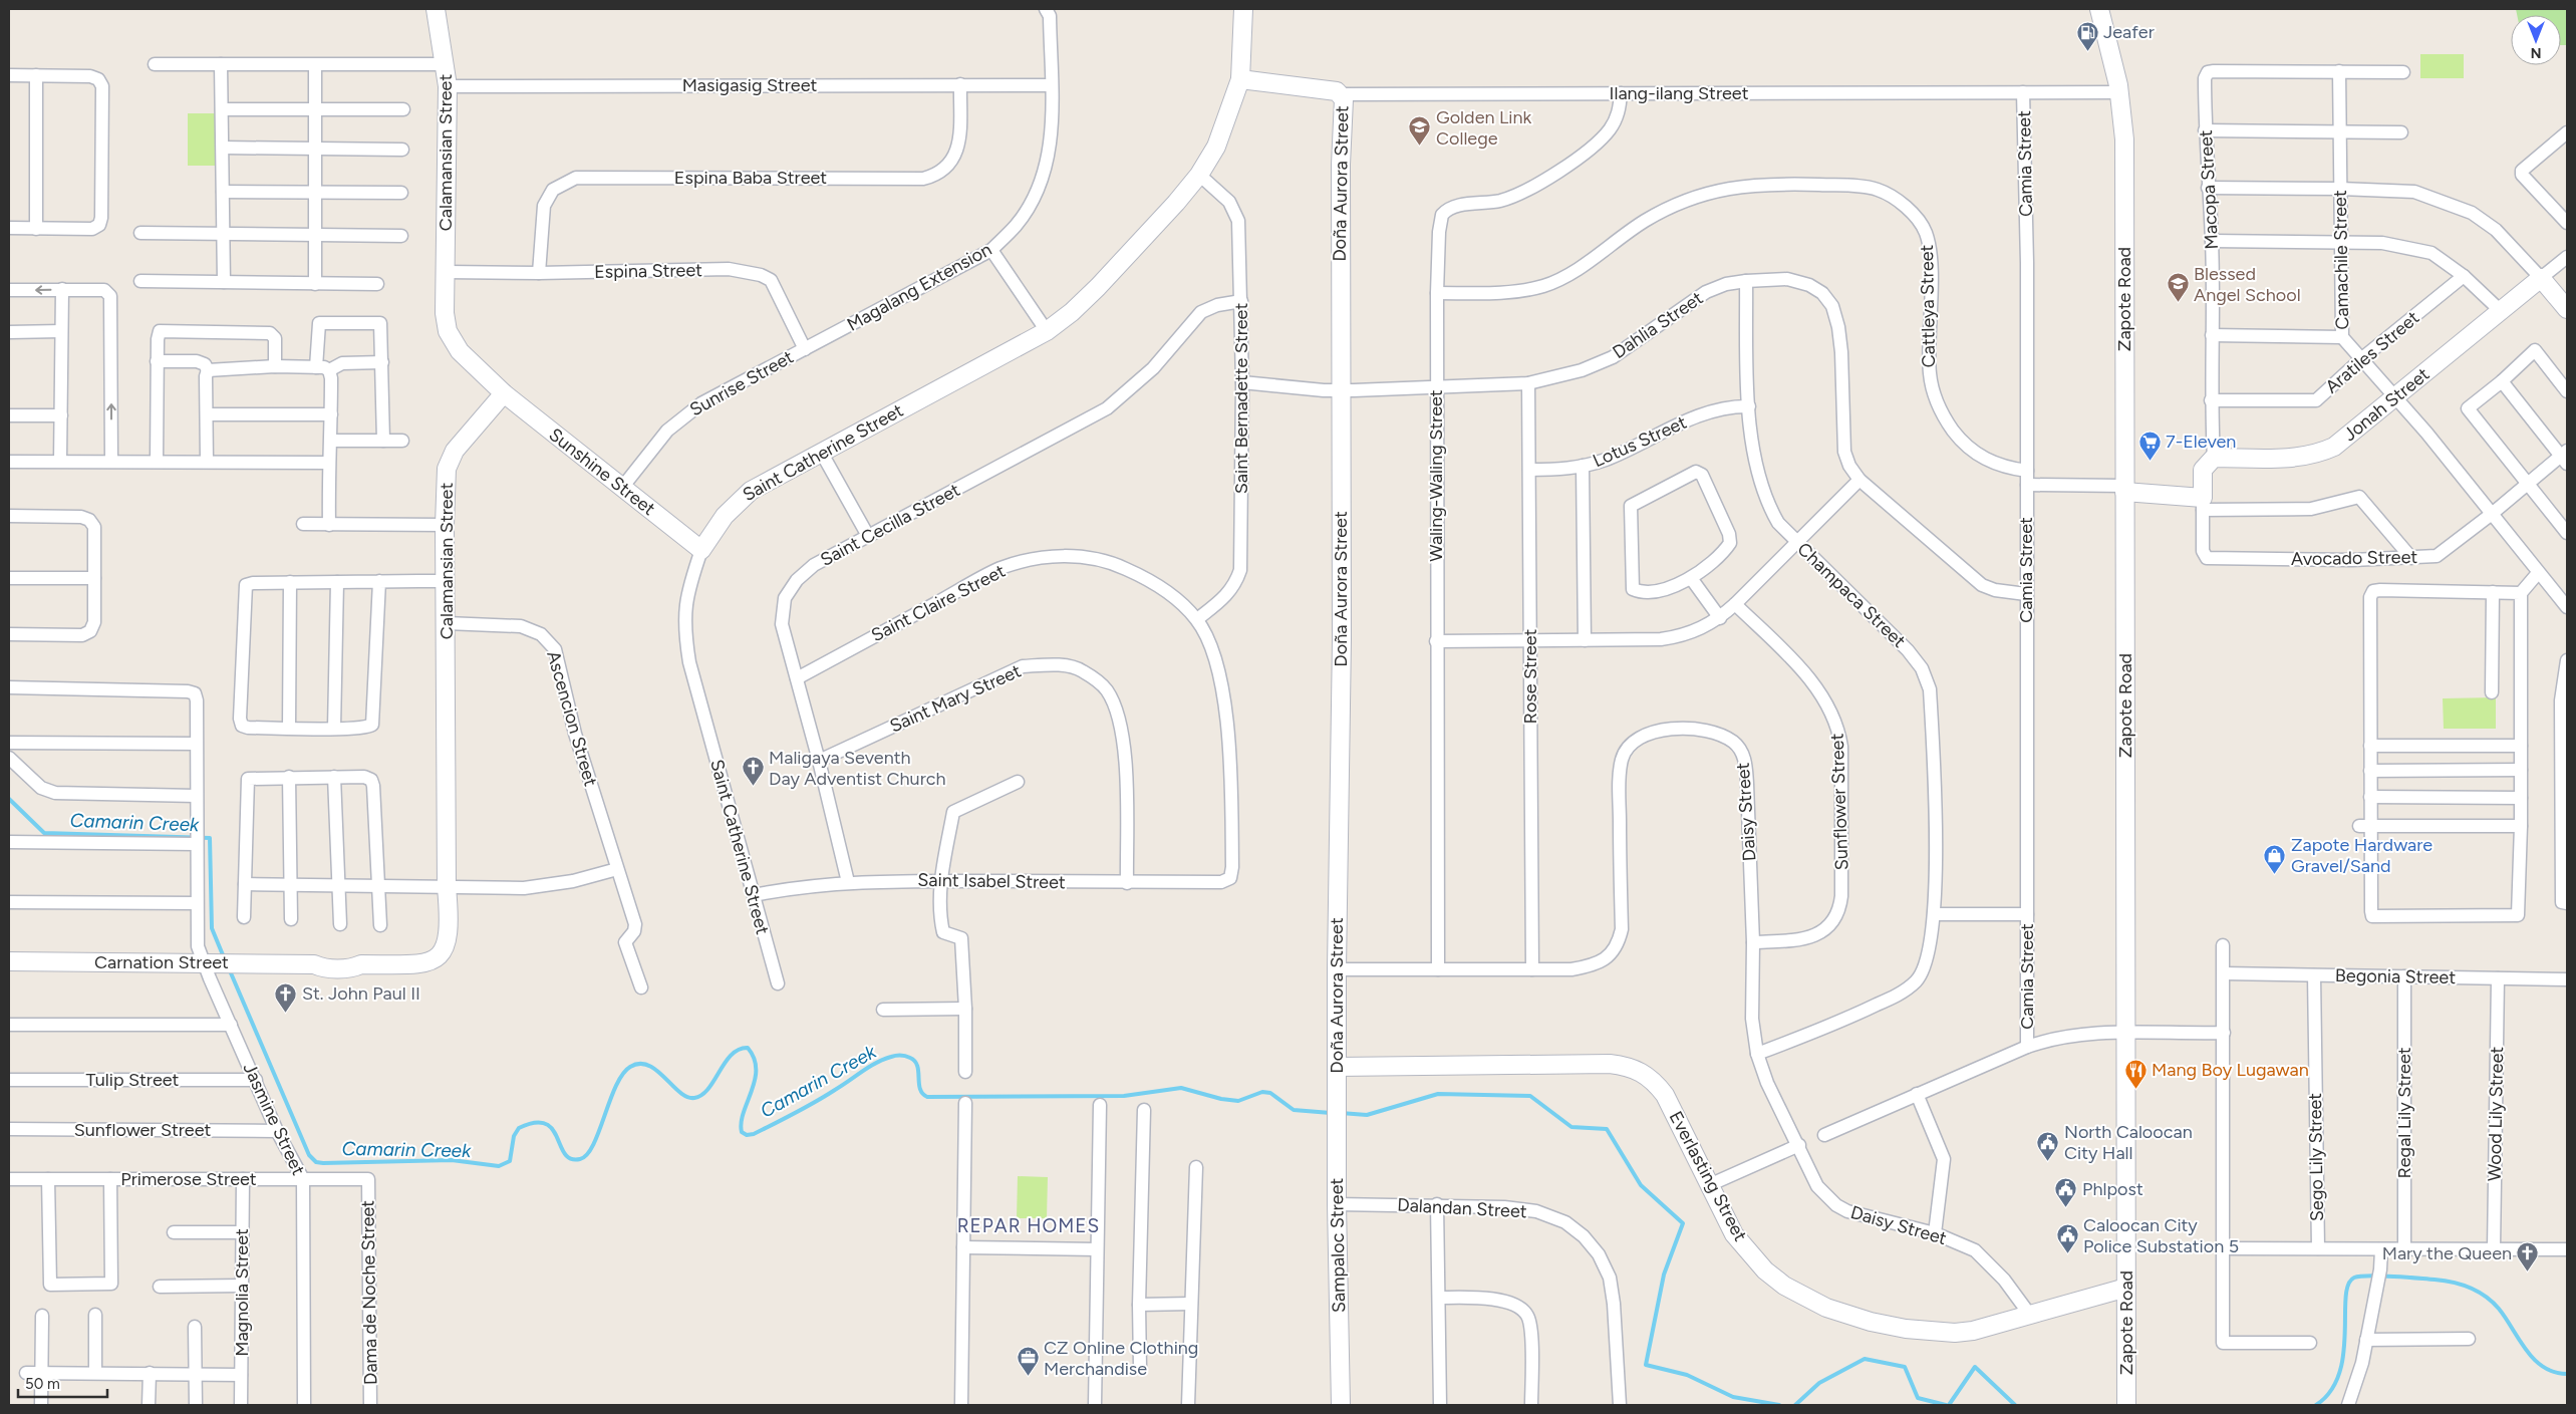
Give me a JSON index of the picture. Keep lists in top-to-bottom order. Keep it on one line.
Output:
{"streets":{"street":["Masigasig Street","Ilang-ilang Street","Calamansian Street","Camia Street","Espina Baba Street","Doña Aurora Street","Macopa Street","Camachile Street","Espina Street","Magalang Extension","Zapote Road","Cattleya Street","Dahlia Street","Aratiles Street","Sunrise Street","Saint Bernadette Street","Jonah Street","Lotus Street","Saint Catherine Street","Sunshine Street","Waling-Waling Street","Saint Cecilla Street","Avocado Street","Champaca Street","Saint Claire Street","Rose Street","Saint Mary Street","Ascencion Street","Sunflower Street","Daisy Street","Saint Isabel Street","Carnation Street","Begonia Street","Tulip Street","Regal Lily Street","Wood Lily Street","Jasmine Street","Sego Lily Street","Everlasting Street","Primerose Street","Dalandan Street","Sampaloc Street","Magnolia Street","Dama de Noche Street"]},"crossings":[["Masigasig Street","Calamansian Street"],["Masigasig Street","Espina Baba Street"],["Masigasig Street","Magalang Extension"],["Ilang-ilang Street","Camia Street"],["Ilang-ilang Street","Doña Aurora Street"],["Ilang-ilang Street","Zapote Road"],["Ilang-ilang Street","Saint Catherine Street"],["Ilang-ilang Street","Waling-Waling Street"],["Calamansian Street","Espina Street"],["Calamansian Street","Sunshine Street"],["Calamansian Street","Ascencion Street"],["Calamansian Street","Carnation Street"],["Camia Street","Cattleya Street"],["Camia Street","Dahlia Street"],["Espina Baba Street","Espina Street"],["Doña Aurora Street","Dahlia Street"],["Doña Aurora Street","Daisy Street"],["Doña Aurora Street","Everlasting Street"],["Doña Aurora Street","Sampaloc Street"],["Macopa Street","Camachile Street"],["Macopa Street","Aratiles Street"],["Macopa Street","Jonah Street"],["Camachile Street","Aratiles Street"],["Camachile Street","Jonah Street"],["Camachile Street","Avocado Street"],["Espina Street","Magalang Extension"],["Espina Street","Sunrise Street"],["Magalang Extension","Sunrise Street"],["Zapote Road","Everlasting Street"],["Cattleya Street","Waling-Waling Street"],["Dahlia Street","Saint Bernadette Street"],["Dahlia Street","Waling-Waling Street"],["Dahlia Street","Champaca Street"],["Dahlia Street","Rose Street"],["Sunrise Street","Sunshine Street"],["Saint Bernadette Street","Saint Catherine Street"],["Saint Bernadette Street","Saint Cecilla Street"],["Saint Bernadette Street","Saint Claire Street"],["Lotus Street","Champaca Street"],["Lotus Street","Rose Street"],["Saint Catherine Street","Sunshine Street"],["Saint Catherine Street","Saint Isabel Street"],["Waling-Waling Street","Daisy Street"],["Saint Cecilla Street","Saint Claire Street"],["Saint Cecilla Street","Saint Mary Street"],["Saint Cecilla Street","Saint Isabel Street"],["Champaca Street","Daisy Street"],["Saint Claire Street","Saint Isabel Street"],["Rose Street","Daisy Street"],["Saint Mary Street","Saint Isabel Street"],["Sunflower Street","Daisy Street"],["Sunflower Street","Jasmine Street"],["Daisy Street","Everlasting Street"],["Carnation Street","Jasmine Street"],["Begonia Street","Regal Lily Street"],["Begonia Street","Wood Lily Street"],["Begonia Street","Sego Lily Street"],["Tulip Street","Jasmine Street"],["Jasmine Street","Primerose Street"],["Primerose Street","Magnolia Street"],["Primerose Street","Dama de Noche Street"],["Dalandan Street","Sampaloc Street"]],"districts":["REPAR HOMES"],"water":["Camarin Creek"],"places":{"fuel station":["Jeafer"],"school or university":["Golden Link College","Blessed Angel School"],"supermarket":["7-Eleven"],"church":["Maligaya Seventh Day Adventist Church","St. John Paul II","Mary the Queen"],"shop":["Zapote Hardware Gravel/Sand"],"restaurant":["Mang Boy Lugawan"],"public building":["North Caloocan City Hall","Phlpost","Caloocan City Police Substation 5"],"office":["CZ Online Clothing Merchandise"]},"scale_bar":"50 m","north":"bottom"}
